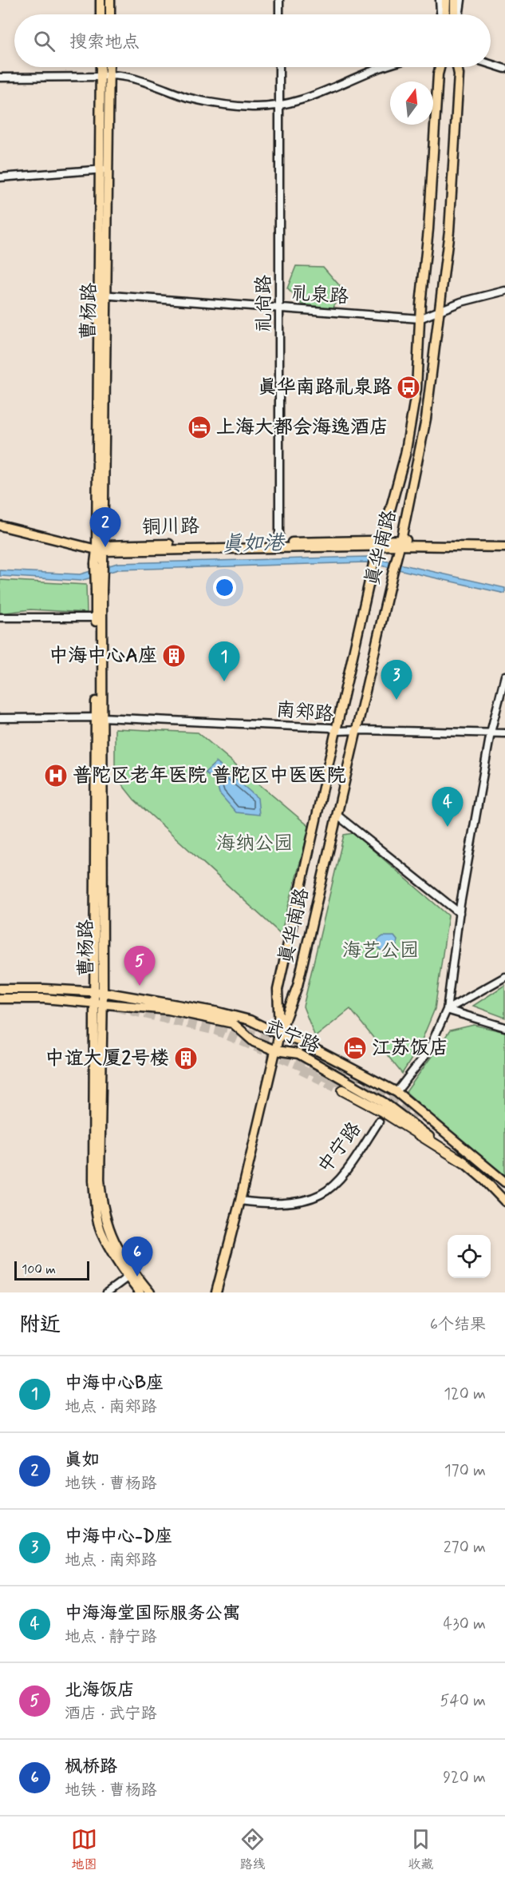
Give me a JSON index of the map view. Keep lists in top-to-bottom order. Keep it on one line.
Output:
{"streets":{"main road":["曹杨路","铜川路","真华南路","武宁路"],"street":["礼泉路","礼尚路","南郑路","中宁路"]},"crossings":[["礼泉路","礼尚路"],["礼泉路","曹杨路"],["礼泉路","真华南路"],["礼尚路","铜川路"],["曹杨路","铜川路"],["曹杨路","南郑路"],["曹杨路","武宁路"],["铜川路","真华南路"],["真华南路","南郑路"],["真华南路","武宁路"],["真华南路","中宁路"]],"water":["真如港"],"parks":["海纳公园","海艺公园"],"places":{"bus stop":["真华南路礼泉路"],"hotel":["上海大都会海逸酒店","江苏饭店"],"building":["中海中心A座","中谊大厦2号楼"],"hospital":["普陀区老年医院 普陀区中医医院"]},"scale_bar":"100 m","north":"top","page":{"search":"搜索地点","pins":["2","1","3","4","5","6"],"scale":"100 m","heading":["附近","6个结果"],"list":[{"mark":"1","name":"中海中心B座","note":"地点 · 南郑路","value":"120 m"},{"mark":"2","name":"真如","note":"地铁 · 曹杨路","value":"170 m"},{"mark":"3","name":"中海中心-D座","note":"地点 · 南郑路","value":"270 m"},{"mark":"4","name":"中海海堂国际服务公寓","note":"地点 · 静宁路","value":"430 m"},{"mark":"5","name":"北海饭店","note":"酒店 · 武宁路","value":"540 m"},{"mark":"6","name":"枫桥路","note":"地铁 · 曹杨路","value":"920 m"}],"nav":["地图","路线","收藏"]}}
